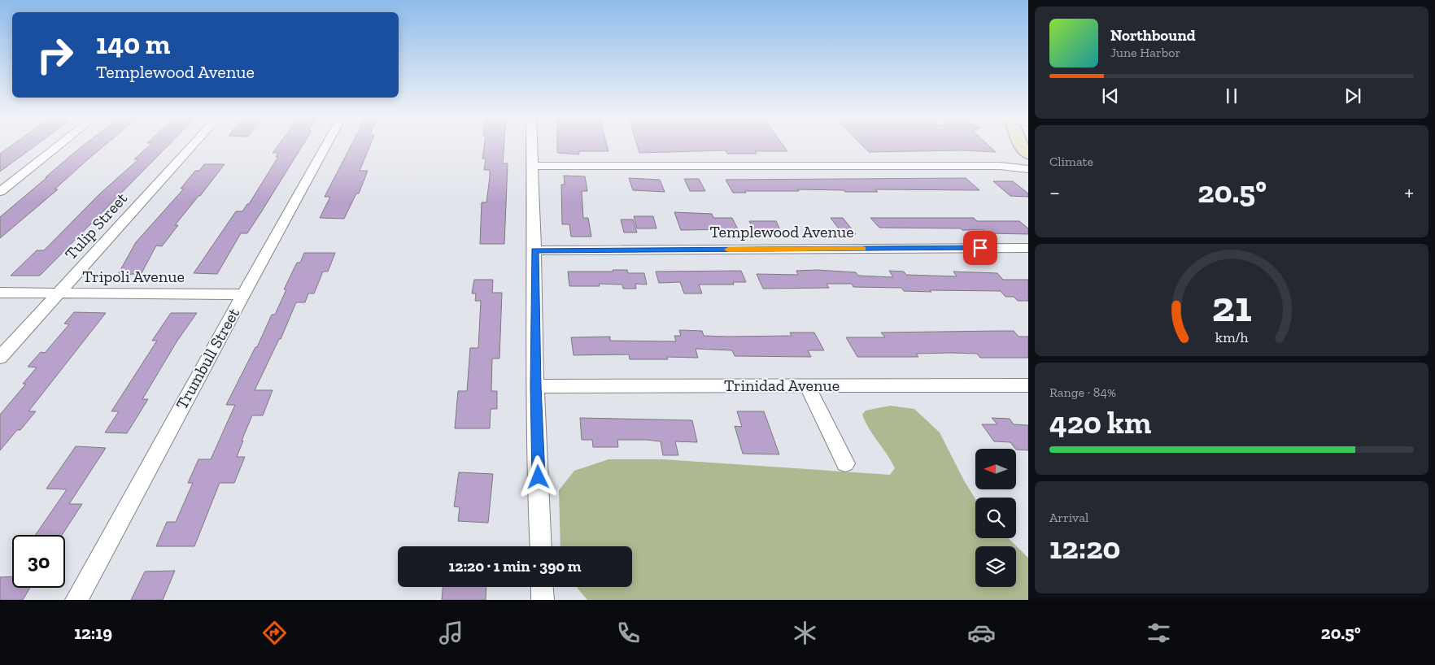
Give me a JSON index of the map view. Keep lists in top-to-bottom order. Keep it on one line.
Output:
{"streets":{"street":["Tulip Street","Templewood Avenue","Tripoli Avenue","Trumbull Street","Trinidad Avenue"]},"crossings":[["Tulip Street","Tripoli Avenue"],["Tripoli Avenue","Trumbull Street"]],"north":"left","page":{"turn":["140 m","Templewood Avenue"],"song":["Northbound","June Harbor"],"tile":["Climate",["Range · 84%","420 km"],["Arrival","12:20"]],"heat":["−","20.5°","+"],"limit":"30","trip":"12:20 · 1 min · 390 m","tabs":["12:19","20.5°"],"gauge":["21","km/h"]}}
